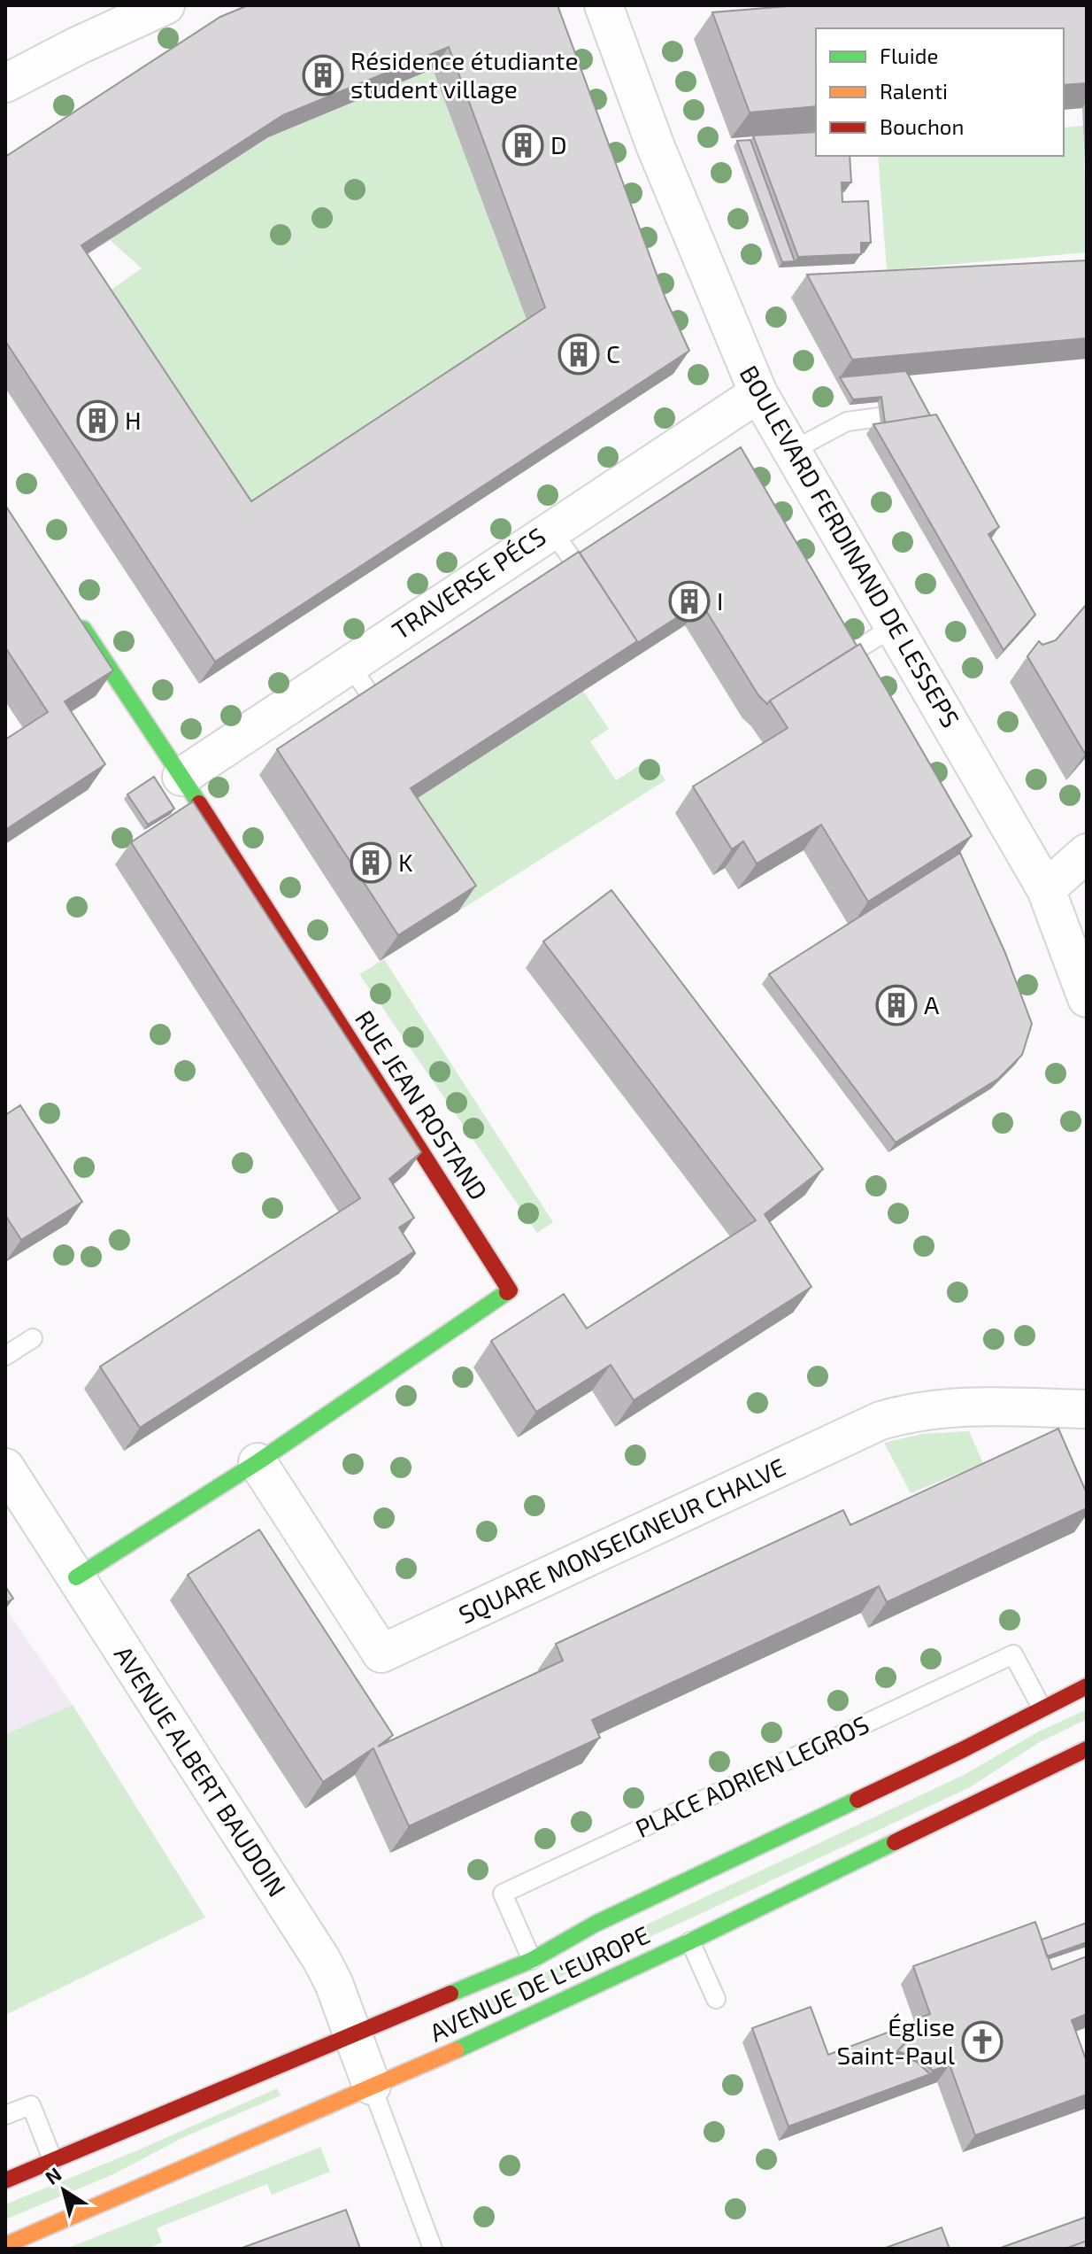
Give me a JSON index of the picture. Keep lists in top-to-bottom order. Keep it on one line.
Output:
{"streets":{"main road":["RUE JEAN ROSTAND","AVENUE DE L'EUROPE"],"street":["BOULEVARD FERDINAND DE LESSEPS","TRAVERSE PÉCS","SQUARE MONSEIGNEUR CHALVE","AVENUE ALBERT BAUDOIN"],"lane":["PLACE ADRIEN LEGROS"]},"crossings":[["BOULEVARD FERDINAND DE LESSEPS","TRAVERSE PÉCS"],["TRAVERSE PÉCS","RUE JEAN ROSTAND"],["RUE JEAN ROSTAND","SQUARE MONSEIGNEUR CHALVE"],["RUE JEAN ROSTAND","AVENUE ALBERT BAUDOIN"],["AVENUE ALBERT BAUDOIN","AVENUE DE L'EUROPE"],["PLACE ADRIEN LEGROS","AVENUE DE L'EUROPE"]],"places":{"building":["Résidence étudiante student village","D","C","H","I","K","A"],"church":["Église Saint-Paul"]},"legend":["Fluide","Ralenti","Bouchon"],"north":"top left"}
